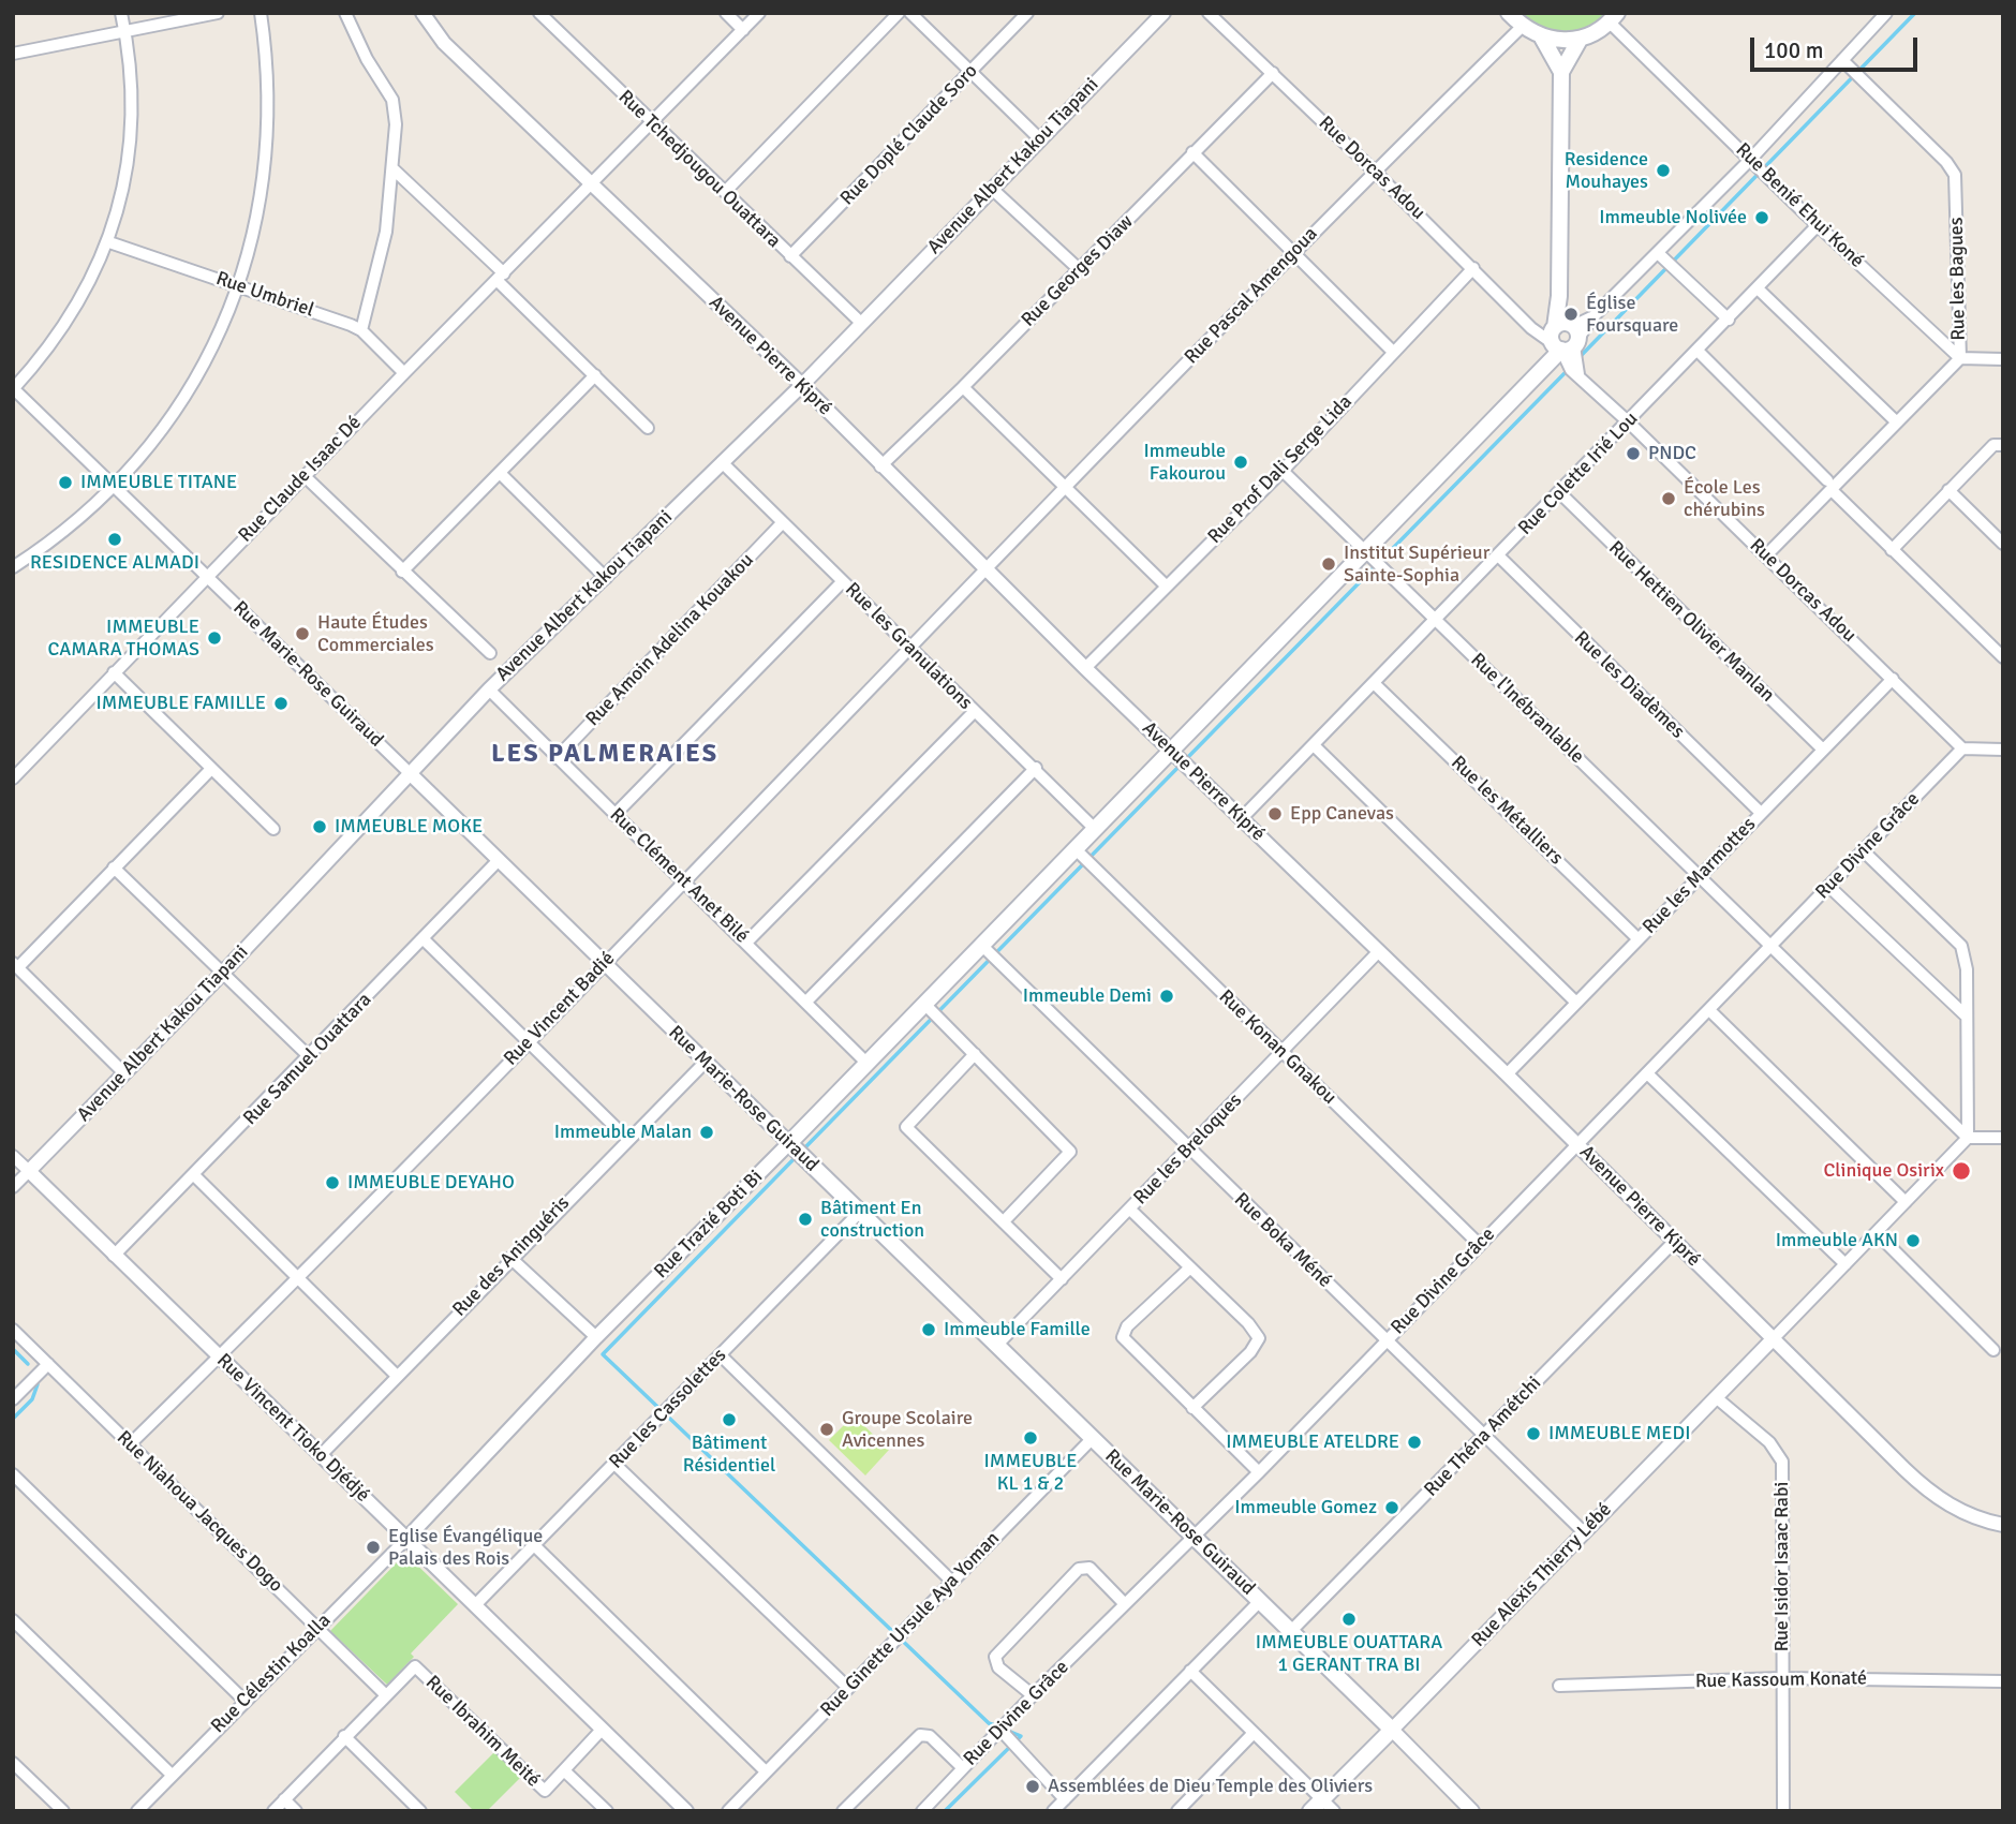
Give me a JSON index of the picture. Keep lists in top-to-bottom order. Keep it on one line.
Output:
{"streets":{"main road":["Rue Marie-Rose Guiraud","Rue Trazié Boti Bi","Rue Alexis Thierry Lébé"],"street":["Rue Doplé Claude Soro","Avenue Albert Kakou Tiapani","Rue Dorcas Adou","Rue Tchedjougou Ouattara","Rue Benié Ehui Koné","Rue Georges Diaw","Rue les Bagues","Rue Umbriel","Rue Pascal Amengoua","Avenue Pierre Kipré","Rue Prof Dali Serge Lida","Rue Colette Irié Lou","Rue Claude Isaac Dé","Rue Hettien Olivier Manlan","Rue Amoin Adelina Kouakou","Rue les Granulations","Rue les Diadèmes","Rue l'Inébranlable","Rue les Métalliers","Rue Divine Grâce","Rue Clément Anet Bilé","Rue les Marmottes","Rue Vincent Badié","Rue Konan Gnakou","Rue Samuel Ouattara","Rue les Breloques","Rue Boka Méné","Rue des Aninguéris","Rue les Cassolettes","Rue Vincent Tioko Djédjé","Rue Théna Amétchi","Rue Niahoua Jacques Dogo","Rue Isidor Isaac Rabi","Rue Ginette Ursule Aya Yoman","Rue Célestin Koalla","Rue Kassoum Konaté","Rue Ibrahim Meité"]},"crossings":[["Rue Doplé Claude Soro","Rue Tchedjougou Ouattara"],["Avenue Albert Kakou Tiapani","Rue Tchedjougou Ouattara"],["Avenue Albert Kakou Tiapani","Avenue Pierre Kipré"],["Avenue Albert Kakou Tiapani","Rue les Granulations"],["Avenue Albert Kakou Tiapani","Rue Marie-Rose Guiraud"],["Avenue Albert Kakou Tiapani","Rue Clément Anet Bilé"],["Avenue Albert Kakou Tiapani","Rue Vincent Tioko Djédjé"],["Rue Dorcas Adou","Rue Georges Diaw"],["Rue Dorcas Adou","Rue les Bagues"],["Rue Dorcas Adou","Rue Pascal Amengoua"],["Rue Dorcas Adou","Rue Prof Dali Serge Lida"],["Rue Dorcas Adou","Rue Colette Irié Lou"],["Rue Dorcas Adou","Rue Divine Grâce"],["Rue Dorcas Adou","Rue les Marmottes"],["Rue Dorcas Adou","Rue Trazié Boti Bi"],["Rue Tchedjougou Ouattara","Rue Claude Isaac Dé"],["Rue Benié Ehui Koné","Rue les Bagues"],["Rue Benié Ehui Koné","Rue Colette Irié Lou"],["Rue Georges Diaw","Avenue Pierre Kipré"],["Rue Umbriel","Rue Claude Isaac Dé"],["Rue Pascal Amengoua","Avenue Pierre Kipré"],["Rue Pascal Amengoua","Rue Vincent Badié"],["Avenue Pierre Kipré","Rue Prof Dali Serge Lida"],["Avenue Pierre Kipré","Rue Colette Irié Lou"],["Avenue Pierre Kipré","Rue Claude Isaac Dé"],["Avenue Pierre Kipré","Rue Divine Grâce"],["Avenue Pierre Kipré","Rue les Marmottes"],["Avenue Pierre Kipré","Rue Vincent Badié"],["Avenue Pierre Kipré","Rue les Breloques"],["Avenue Pierre Kipré","Rue Trazié Boti Bi"],["Avenue Pierre Kipré","Rue Théna Amétchi"],["Avenue Pierre Kipré","Rue Alexis Thierry Lébé"],["Rue Prof Dali Serge Lida","Rue l'Inébranlable"],["Rue Colette Irié Lou","Rue Hettien Olivier Manlan"],["Rue Colette Irié Lou","Rue les Diadèmes"],["Rue Colette Irié Lou","Rue l'Inébranlable"],["Rue Colette Irié Lou","Rue les Métalliers"],["Rue Claude Isaac Dé","Rue Marie-Rose Guiraud"],["Rue Hettien Olivier Manlan","Rue les Marmottes"],["Rue Amoin Adelina Kouakou","Rue les Granulations"],["Rue Amoin Adelina Kouakou","Rue Clément Anet Bilé"],["Rue les Granulations","Rue Vincent Badié"],["Rue les Granulations","Rue Trazié Boti Bi"],["Rue Marie-Rose Guiraud","Rue Divine Grâce"],["Rue Marie-Rose Guiraud","Rue Vincent Badié"],["Rue Marie-Rose Guiraud","Rue Samuel Ouattara"],["Rue Marie-Rose Guiraud","Rue les Breloques"],["Rue Marie-Rose Guiraud","Rue Trazié Boti Bi"],["Rue Marie-Rose Guiraud","Rue des Aninguéris"],["Rue Marie-Rose Guiraud","Rue les Cassolettes"],["Rue Marie-Rose Guiraud","Rue Théna Amétchi"],["Rue Marie-Rose Guiraud","Rue Alexis Thierry Lébé"],["Rue Marie-Rose Guiraud","Rue Ginette Ursule Aya Yoman"],["Rue les Diadèmes","Rue les Marmottes"],["Rue l'Inébranlable","Rue Divine Grâce"],["Rue l'Inébranlable","Rue les Marmottes"],["Rue l'Inébranlable","Rue Trazié Boti Bi"],["Rue les Métalliers","Rue les Marmottes"],["Rue Divine Grâce","Rue Konan Gnakou"],["Rue Divine Grâce","Rue Boka Méné"],["Rue Clément Anet Bilé","Rue Vincent Badié"],["Rue Clément Anet Bilé","Rue Trazié Boti Bi"],["Rue Vincent Badié","Rue Vincent Tioko Djédjé"],["Rue Vincent Badié","Rue Niahoua Jacques Dogo"],["Rue Konan Gnakou","Rue les Breloques"],["Rue Konan Gnakou","Rue Trazié Boti Bi"],["Rue Samuel Ouattara","Rue Vincent Tioko Djédjé"],["Rue les Breloques","Rue Boka Méné"],["Rue Trazié Boti Bi","Rue Boka Méné"],["Rue Trazié Boti Bi","Rue Vincent Tioko Djédjé"],["Rue Trazié Boti Bi","Rue Célestin Koalla"],["Rue Boka Méné","Rue Théna Amétchi"],["Rue Boka Méné","Rue Alexis Thierry Lébé"],["Rue des Aninguéris","Rue Vincent Tioko Djédjé"],["Rue les Cassolettes","Rue Vincent Tioko Djédjé"],["Rue Vincent Tioko Djédjé","Rue Célestin Koalla"],["Rue Vincent Tioko Djédjé","Rue Ibrahim Meité"],["Rue Niahoua Jacques Dogo","Rue Célestin Koalla"],["Rue Niahoua Jacques Dogo","Rue Ibrahim Meité"],["Rue Isidor Isaac Rabi","Rue Alexis Thierry Lébé"],["Rue Isidor Isaac Rabi","Rue Kassoum Konaté"]],"districts":["LES PALMERAIES"],"places":["Residence Mouhayes","Immeuble Nolivée","Église Foursquare","PNDC","Immeuble Fakourou","IMMEUBLE TITANE","École Les chérubins","RESIDENCE ALMADI","Institut Supérieur Sainte-Sophia","Haute Études Commerciales","IMMEUBLE CAMARA THOMAS","IMMEUBLE FAMILLE","Epp Canevas","IMMEUBLE MOKE","Immeuble Demi","Immeuble Malan","Clinique Osirix","IMMEUBLE DEYAHO","Bâtiment En construction","Immeuble AKN","Immeuble Famille","Bâtiment Résidentiel","Groupe Scolaire Avicennes","IMMEUBLE MEDI","IMMEUBLE KL 1 & 2","IMMEUBLE ATELDRE","Immeuble Gomez","Eglise Évangélique Palais des Rois","IMMEUBLE OUATTARA 1 GERANT TRA BI","Assemblées de Dieu Temple des Oliviers"],"scale_bar":"100 m"}
